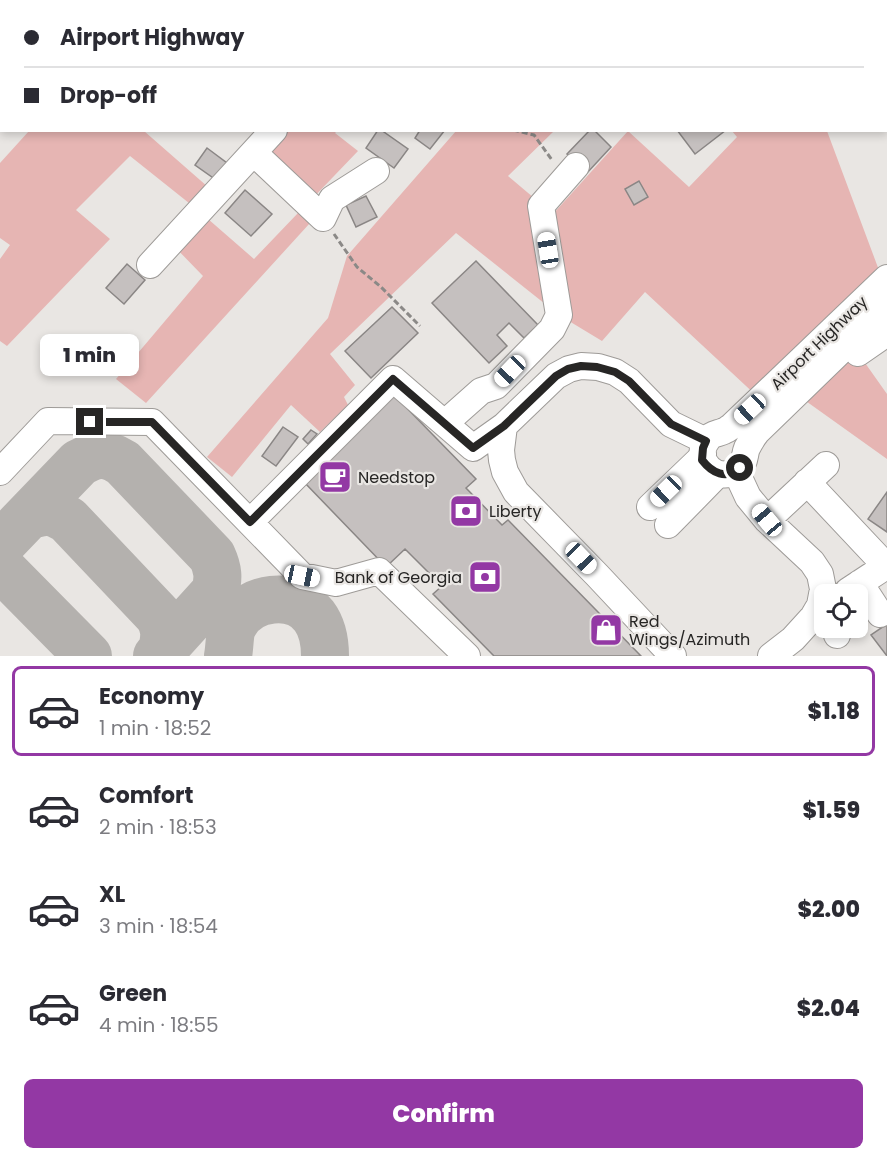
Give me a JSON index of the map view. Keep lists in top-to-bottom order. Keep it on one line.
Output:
{"streets":{"street":["Airport Highway"]},"places":{"cafe":["Needstop"],"bank":["Liberty","Bank of Georgia"],"shop":["Red Wings/Azimuth"]},"page":{"banner":["Airport Highway","Drop-off"],"bubble":"1 min","list":[{"name":"Economy","note":"1 min · 18:52","value":"$1.18"},{"name":"Comfort","note":"2 min · 18:53","value":"$1.59"},{"name":"XL","note":"3 min · 18:54","value":"$2.00"},{"name":"Green","note":"4 min · 18:55","value":"$2.04"}],"buttons":"Confirm"}}
